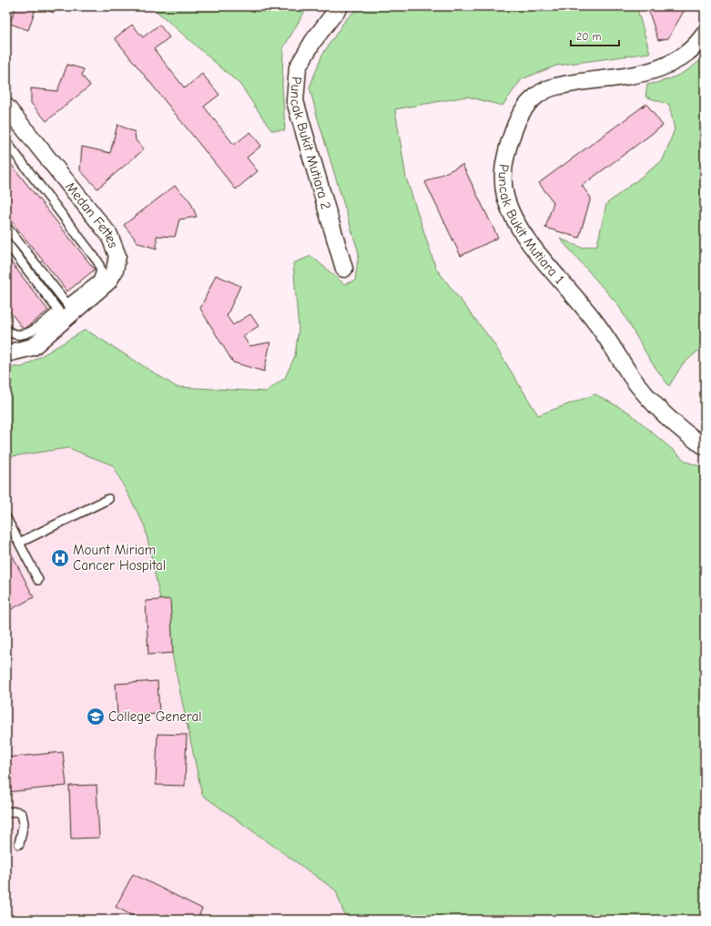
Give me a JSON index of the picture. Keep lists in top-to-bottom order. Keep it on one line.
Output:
{"streets":{"street":["Puncak Bukit Mutiara 2","Medan Fettes","Puncak Bukit Mutiara 1"]},"places":{"hospital":["Mount Miriam Cancer Hospital"],"school or university":["College General"]},"scale_bar":"20 m"}
